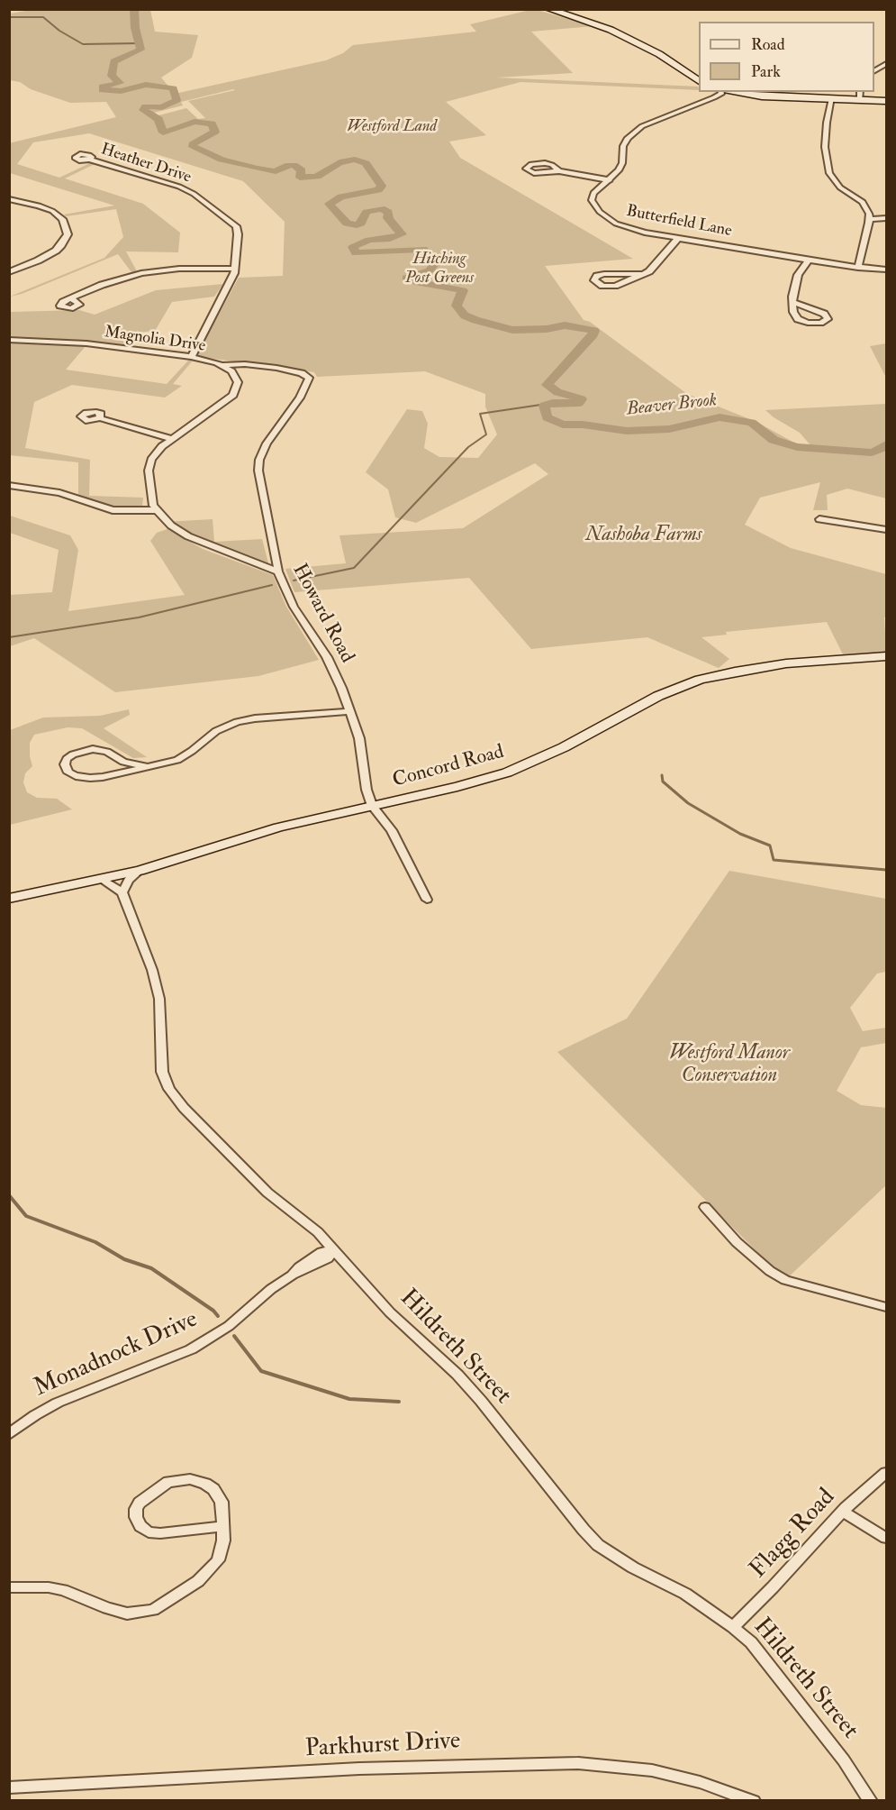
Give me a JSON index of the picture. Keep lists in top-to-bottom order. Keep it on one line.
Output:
{"streets":{"main road":["Concord Road"],"street":["Heather Drive","Butterfield Lane","Magnolia Drive","Howard Road","Hildreth Street","Monadnock Drive","Flagg Road","Parkhurst Drive"]},"crossings":[["Heather Drive","Magnolia Drive"],["Magnolia Drive","Howard Road"],["Howard Road","Concord Road"],["Hildreth Street","Monadnock Drive"],["Hildreth Street","Flagg Road"]],"water":["Beaver Brook"],"parks":["Westford Land","Hitching Post Greens","Nashoba Farms","Westford Manor Conservation"],"legend":["Road","Park"]}
